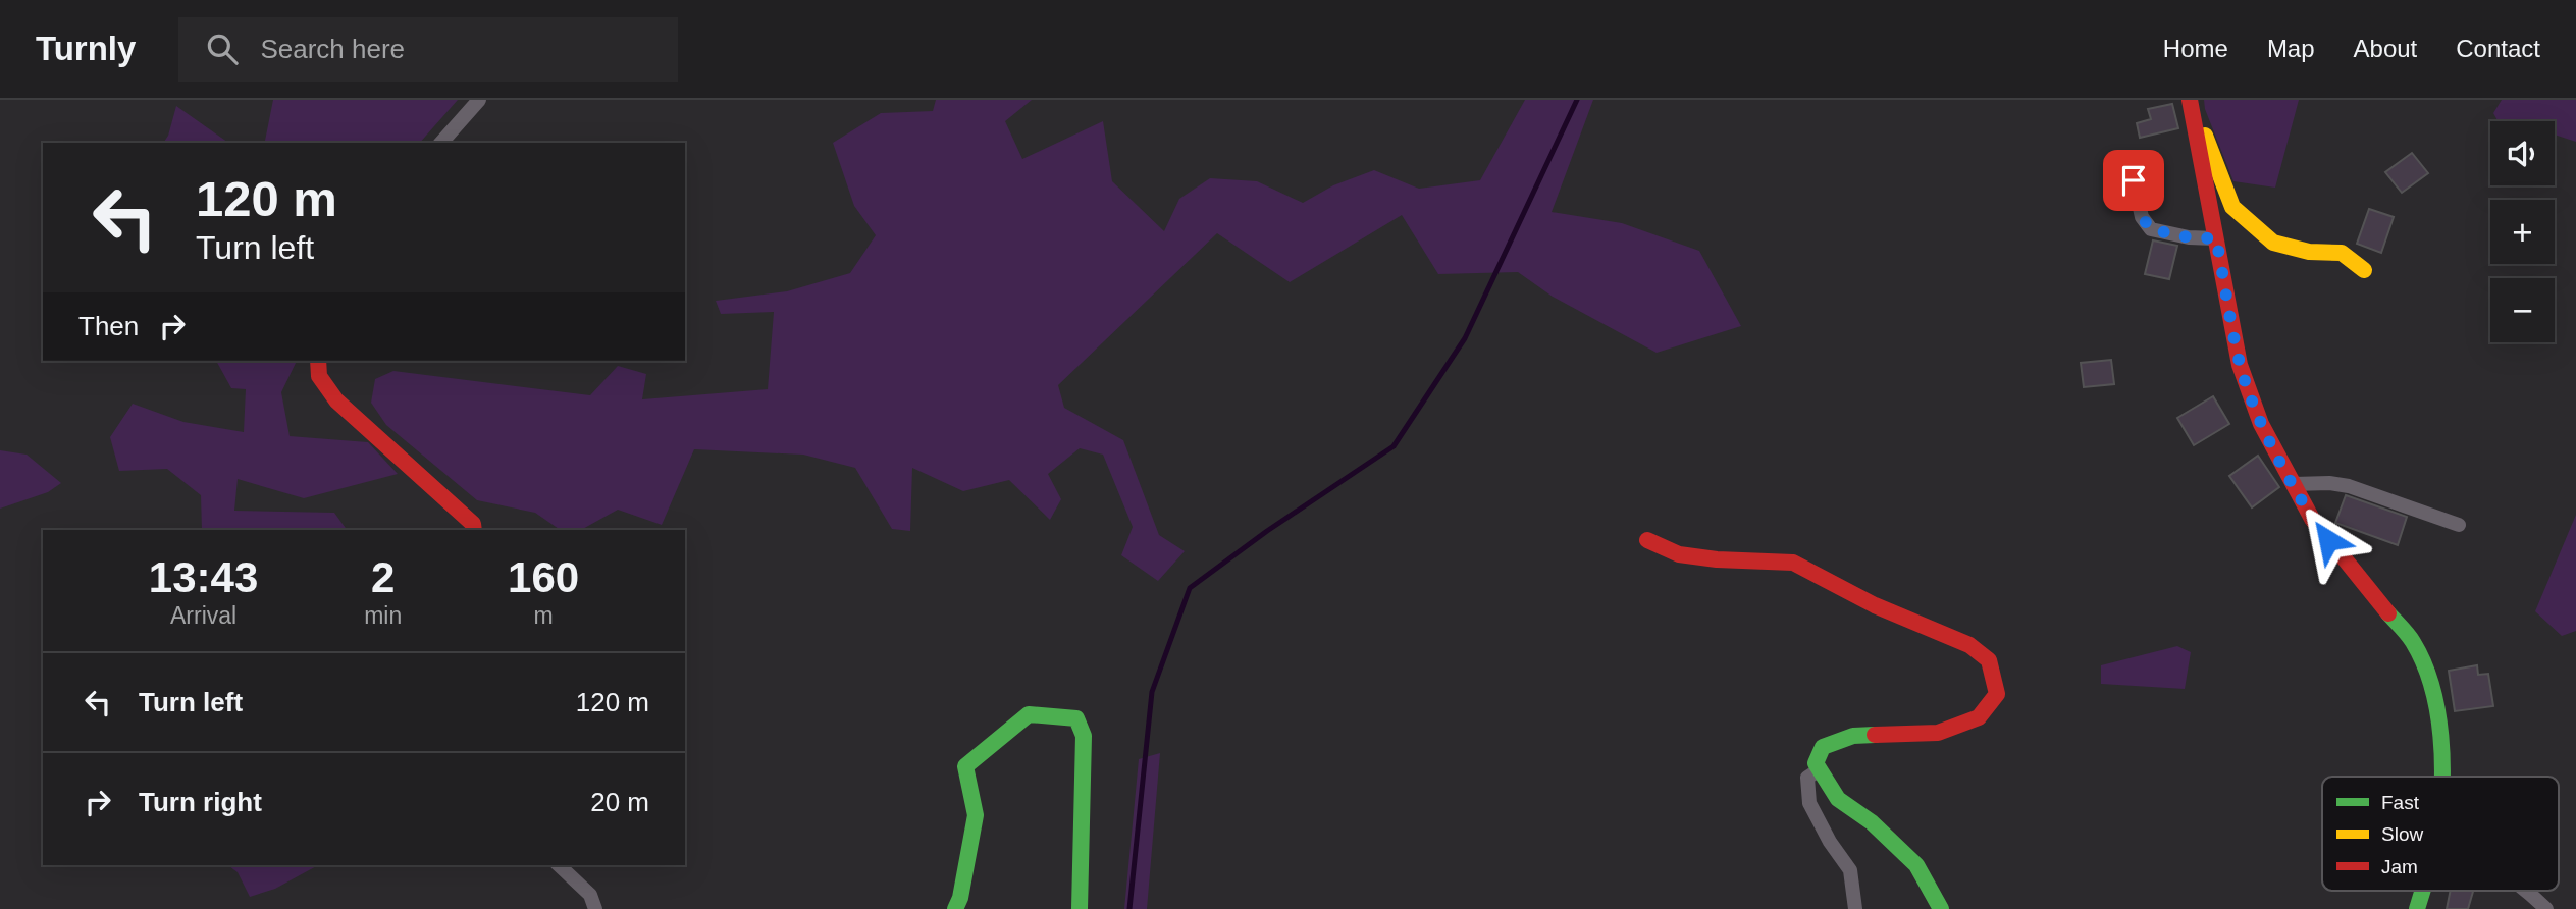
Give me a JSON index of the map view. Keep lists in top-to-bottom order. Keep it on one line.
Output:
{"legend":["Fast","Slow","Jam"],"page":{"header":"Turnly","search":"Search here","nav":["Home","Map","About","Contact"],"map_buttons":["+","−"],"turn":["120 m","Turn left"],"then":"Then","eta":["13:43","Arrival","2","min","160","m"],"list":[{"name":"Turn left","value":"120 m"},{"name":"Turn right","value":"20 m"}]}}
